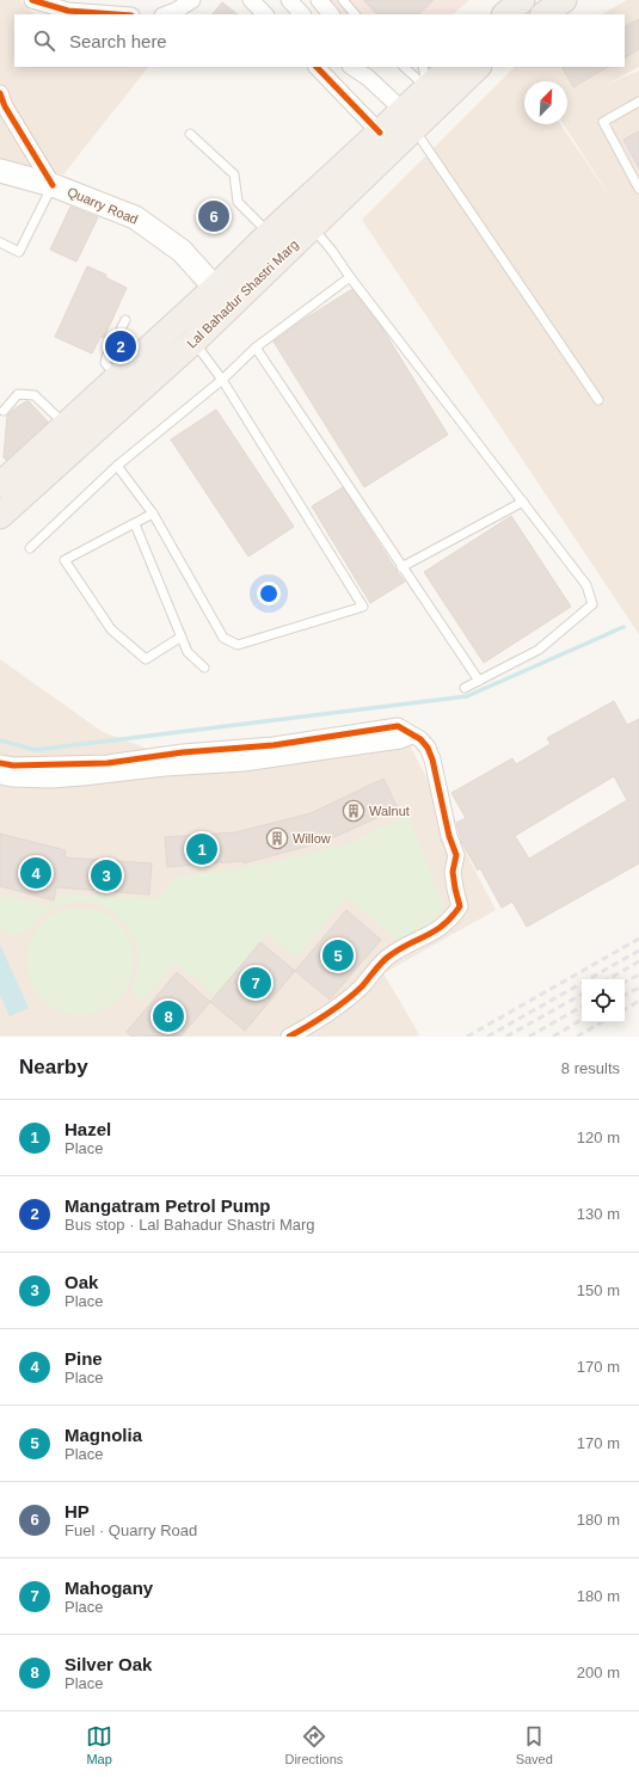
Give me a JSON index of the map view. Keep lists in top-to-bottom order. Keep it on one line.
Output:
{"streets":{"main road":["Quarry Road","Lal Bahadur Shastri Marg"]},"crossings":[["Quarry Road","Lal Bahadur Shastri Marg"]],"places":{"building":["Walnut","Willow"]},"north":"top right","page":{"search":"Search here","pins":["6","2","1","4","3","5","7","8"],"heading":["Nearby","8 results"],"list":[{"mark":"1","name":"Hazel","note":"Place","value":"120 m"},{"mark":"2","name":"Mangatram Petrol Pump","note":"Bus stop · Lal Bahadur Shastri Marg","value":"130 m"},{"mark":"3","name":"Oak","note":"Place","value":"150 m"},{"mark":"4","name":"Pine","note":"Place","value":"170 m"},{"mark":"5","name":"Magnolia","note":"Place","value":"170 m"},{"mark":"6","name":"HP","note":"Fuel · Quarry Road","value":"180 m"},{"mark":"7","name":"Mahogany","note":"Place","value":"180 m"},{"mark":"8","name":"Silver Oak","note":"Place","value":"200 m"}],"nav":["Map","Directions","Saved"]}}
